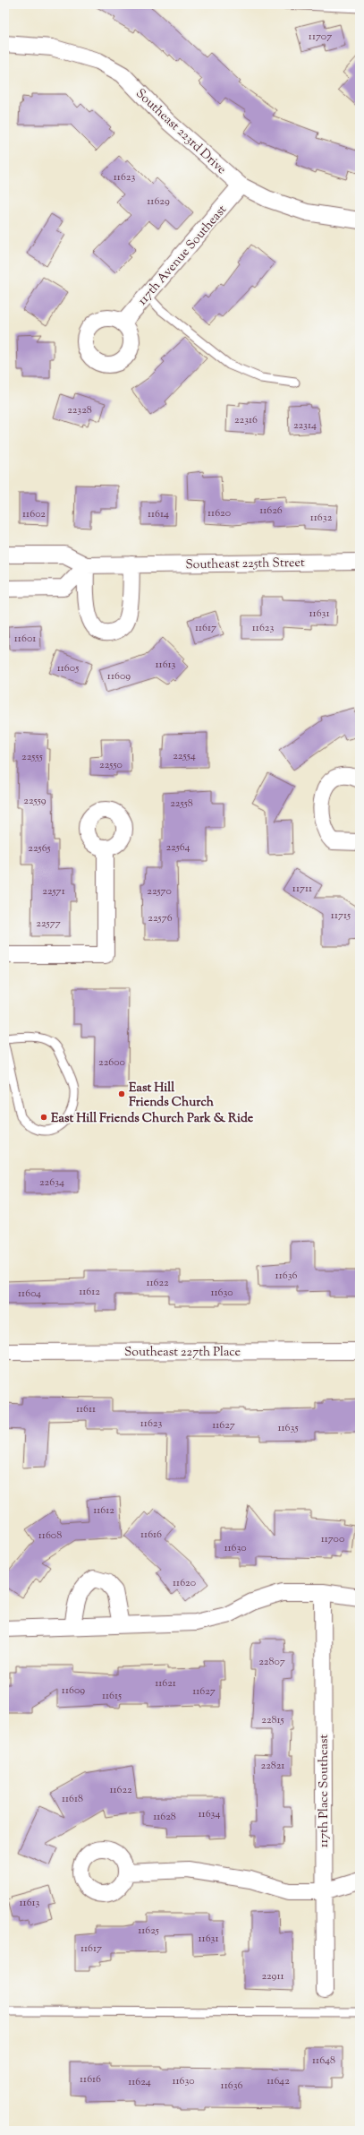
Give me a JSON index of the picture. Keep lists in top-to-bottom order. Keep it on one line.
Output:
{"streets":{"street":["Southeast 223rd Drive","117th Avenue Southeast","Southeast 225th Street","Southeast 227th Place","117th Place Southeast"]},"crossings":[["Southeast 223rd Drive","117th Avenue Southeast"]],"places":["East Hill Friends Church","East Hill Friends Church Park & Ride"],"house_numbers":["11707","11623","11629","22328","22316","22314","11626","11620","11602","11614","11632","11631","11617","11623","11601","11613","11605","11609","22554","22555","22550","22559","22558","22564","22565","11711","22571","22570","11715","22576","22577","22600","22634","11636","11622","11612","11630","11604","11611","11623","11627","11635","11612","11616","11608","11700","11630","11620","22807","11621","11609","11627","11615","22815","22821","11622","11618","11634","11628","11613","11625","11631","11617","22911","11648","11616","11630","11642","11624","11636"]}
